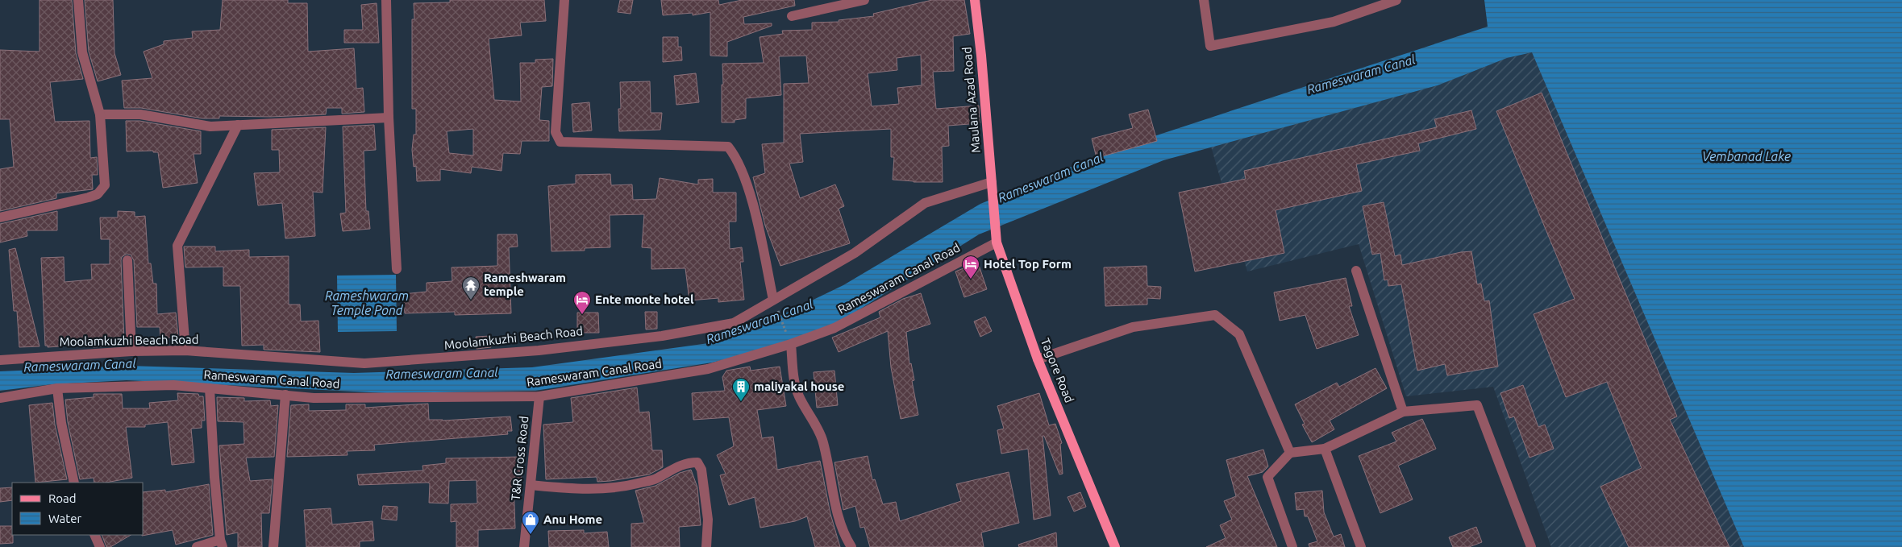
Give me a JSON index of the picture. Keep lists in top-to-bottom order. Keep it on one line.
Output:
{"streets":{"main road":["Maulana Azad Road","Tagore Road"],"street":["Rameswaram Canal Road","Moolamkuzhi Beach Road","T&R Cross Road"]},"crossings":[["Maulana Azad Road","Moolamkuzhi Beach Road"],["Maulana Azad Road","Tagore Road"],["Rameswaram Canal Road","Tagore Road"],["Rameswaram Canal Road","T&R Cross Road"]],"water":["Rameswaram Canal","Vembanad Lake","Rameshwaram Temple Pond"],"places":{"hotel":["Hotel Top Form","Ente monte hotel"],"temple":["Rameshwaram temple"],"building":["maliyakal house"],"shop":["Anu Home"]},"legend":["Road","Water"]}
